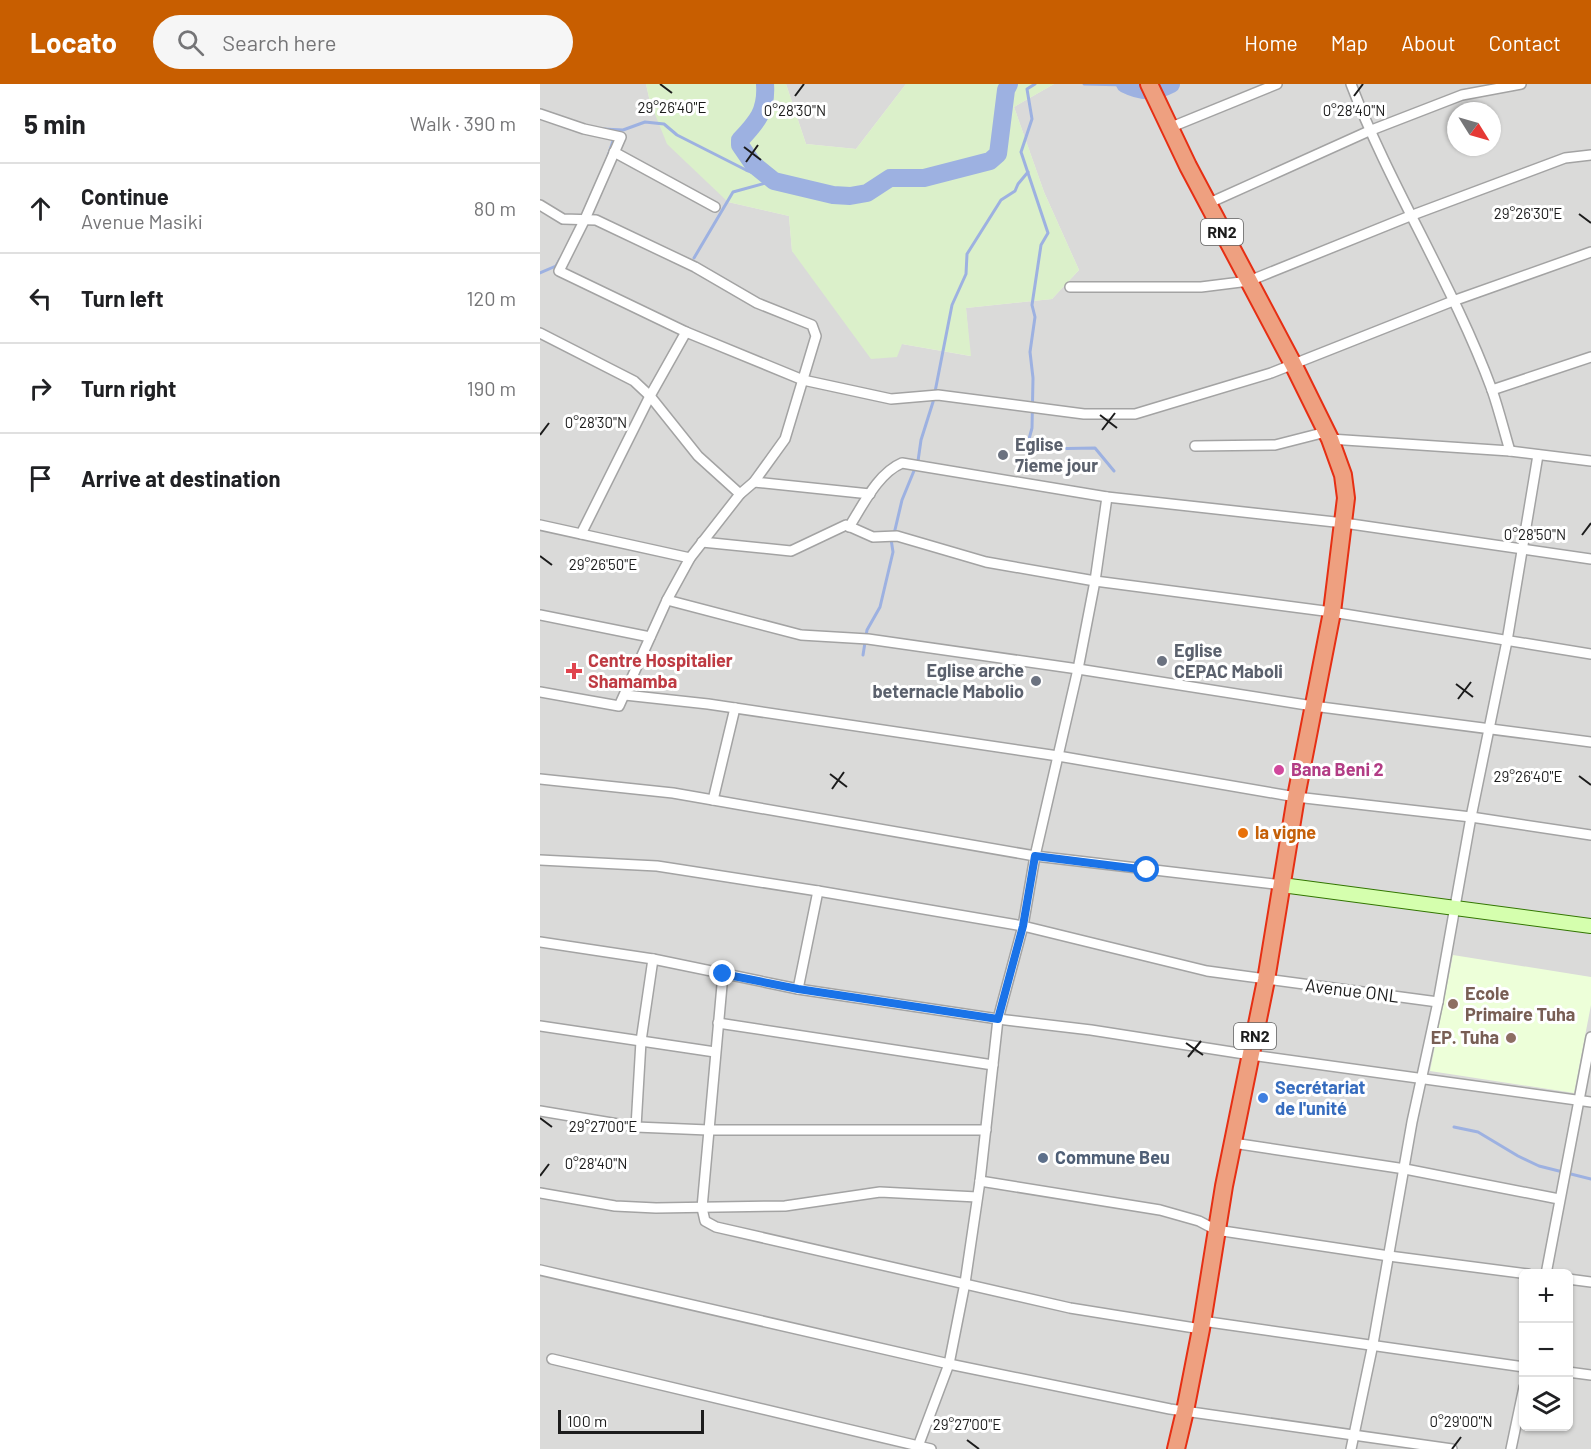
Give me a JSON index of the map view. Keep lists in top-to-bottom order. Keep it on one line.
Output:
{"streets":{"highway":["RN2"],"street":["Avenue ONL"]},"crossings":[["RN2","Avenue ONL"]],"places":{"other":["Eglise 7ieme jour","Eglise CEPAC Maboli","Eglise arche beternacle Mabolio","Bana Beni 2","la vigne","Ecole Primaire Tuha","EP. Tuha","Secrétariat de l'unité","Commune Beu"],"health":["Centre Hospitalier Shamamba"]},"scale_bar":"100 m","north":"bottom right","page":{"header":"Locato","search":"Search here","nav":["Home","Map","About","Contact"],"heading":["5 min","Walk · 390 m"],"list":[["Continue","Avenue Masiki","80 m"],["Turn left","120 m"],["Turn right","190 m"],"Arrive at destination"],"map_buttons":["+","−"],"scale":"100 m"},"coordinates":["29°26'40\"E","0°28'30\"N","0°28'40\"N","29°26'30\"E","0°28'50\"N","29°26'50\"E","29°27'00\"E","0°29'00\"N"]}
